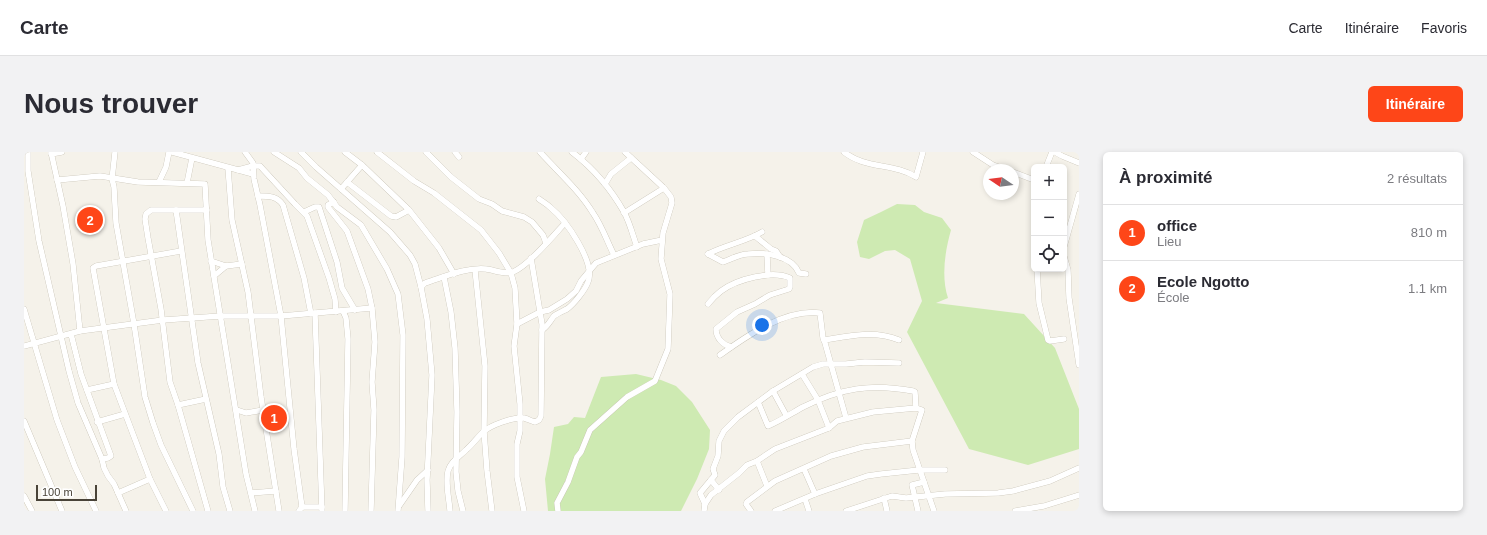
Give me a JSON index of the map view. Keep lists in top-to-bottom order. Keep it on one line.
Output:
{"scale_bar":"100 m","north":"left","page":{"header":"Carte","nav":["Carte","Itinéraire","Favoris"],"buttons":"Itinéraire","title":"Nous trouver","heading":["À proximité","2 résultats"],"map_buttons":["+","−"],"list":[{"mark":"1","name":"office","note":"Lieu","value":"810 m"},{"mark":"2","name":"Ecole Ngotto","note":"École","value":"1.1 km"}],"pins":["2","1"],"scale":"100 m"}}
